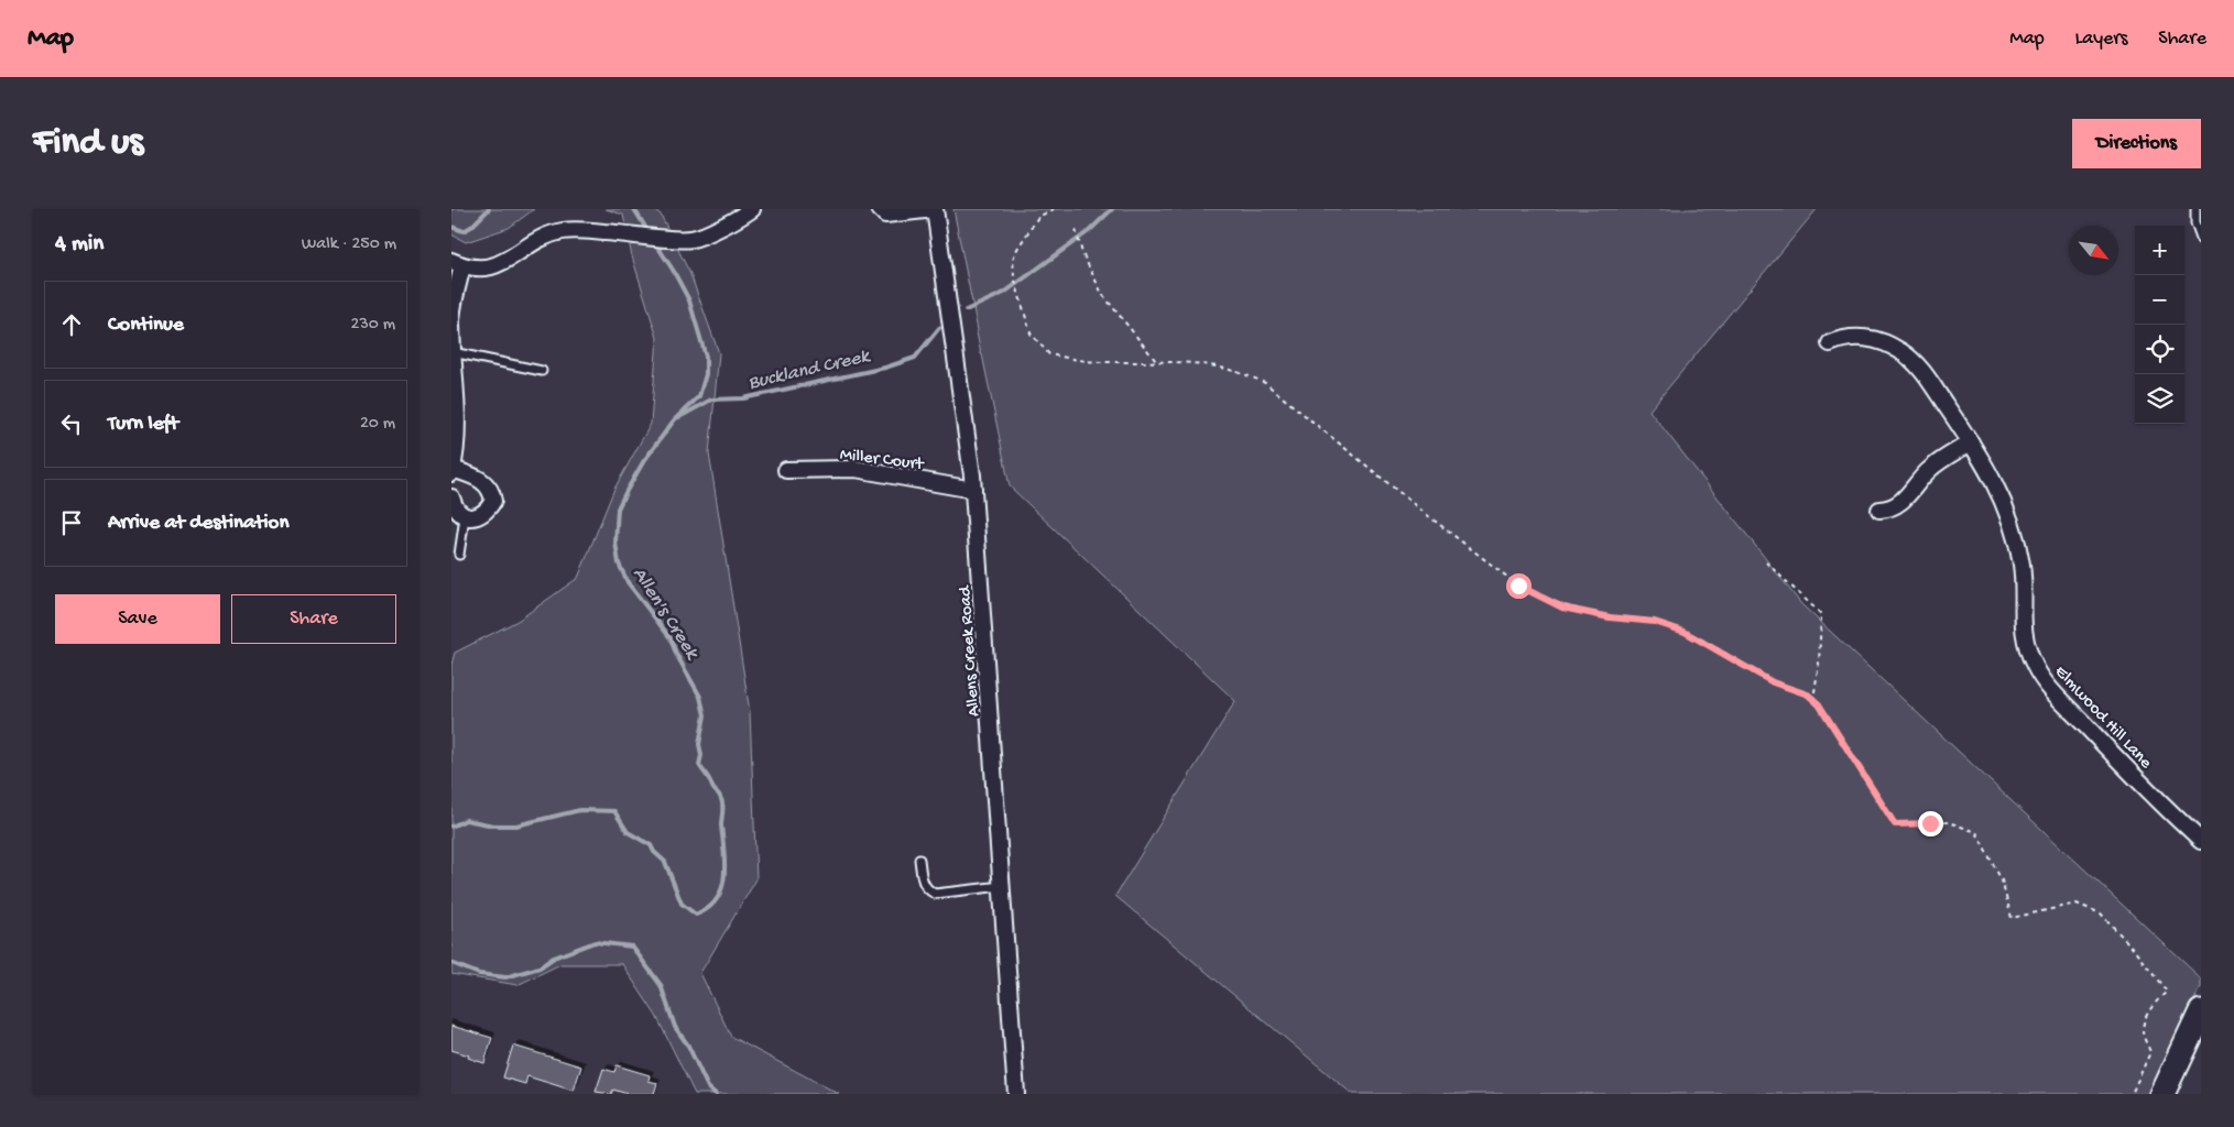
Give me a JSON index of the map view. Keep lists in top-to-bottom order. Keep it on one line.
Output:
{"streets":{"street":["Miller Court","Allens Creek Road","Elmwood Hill Lane"]},"crossings":[["Miller Court","Allens Creek Road"]],"water":["Buckland Creek","Allen's Creek"],"north":"bottom right","page":{"header":"Map","nav":["Map","Layers","Share"],"buttons":["Directions",["Save","Share"]],"title":"Find us","heading":["4 min","Walk · 250 m"],"map_buttons":["+","−"],"list":[["Continue","230 m"],["Turn left","20 m"],"Arrive at destination"]}}
